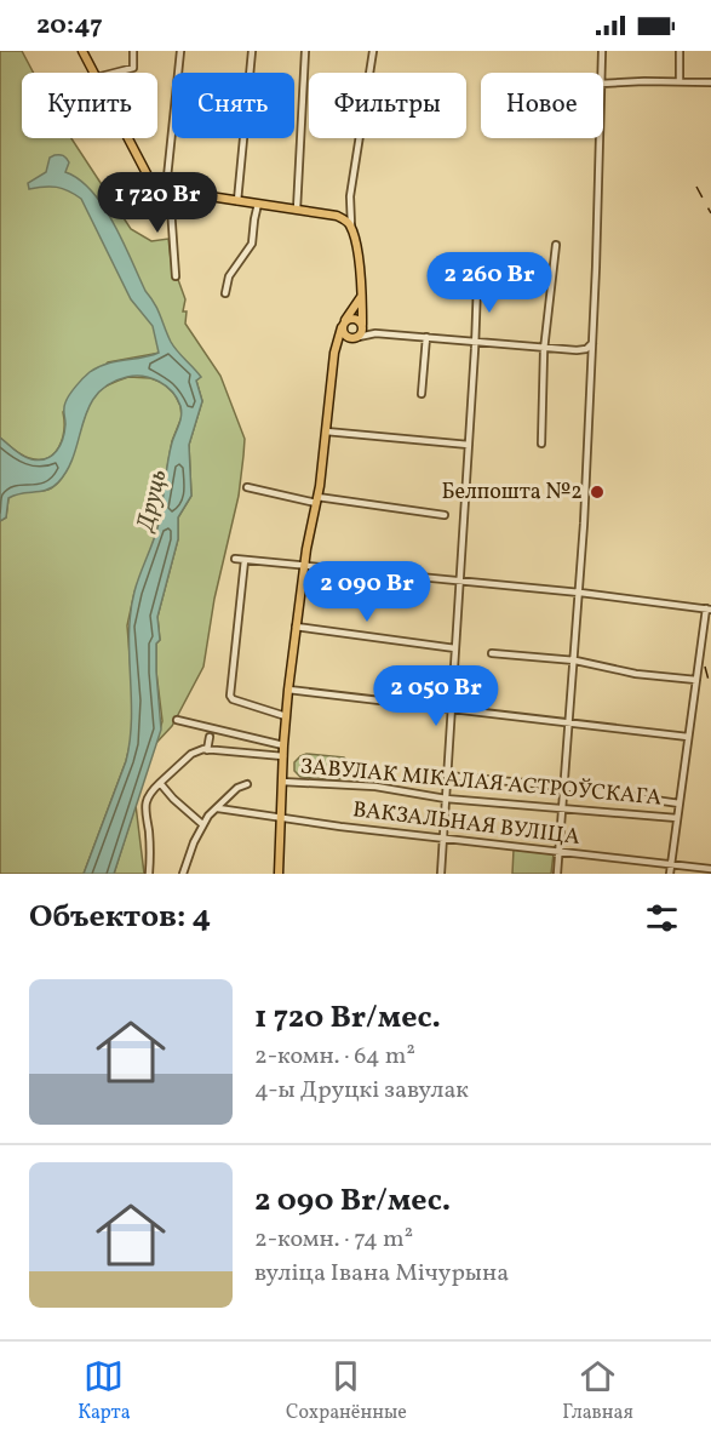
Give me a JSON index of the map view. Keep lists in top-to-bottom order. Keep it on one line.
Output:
{"streets":{"street":["ЗАВУЛАК МІКАЛАЯ АСТРОЎСКАГА","ВАКЗАЛЬНАЯ ВУЛІЦА"]},"water":["Друць"],"places":["Белпошта №2"],"page":{"status":"20:47","chip":["Купить","Снять","Фильтры","Новое"],"price":["1 720 Br","2 260 Br","2 090 Br","2 050 Br"],"heading":"Объектов: 4","list":[{"name":"1 720 Br/мес.","note":"2-комн. · 64 m² · 4-ы Друцкі завулак"},{"name":"2 090 Br/мес.","note":"2-комн. · 74 m² · вуліца Івана Мічурына"}],"tabs":["Карта","Сохранённые","Главная"]}}
